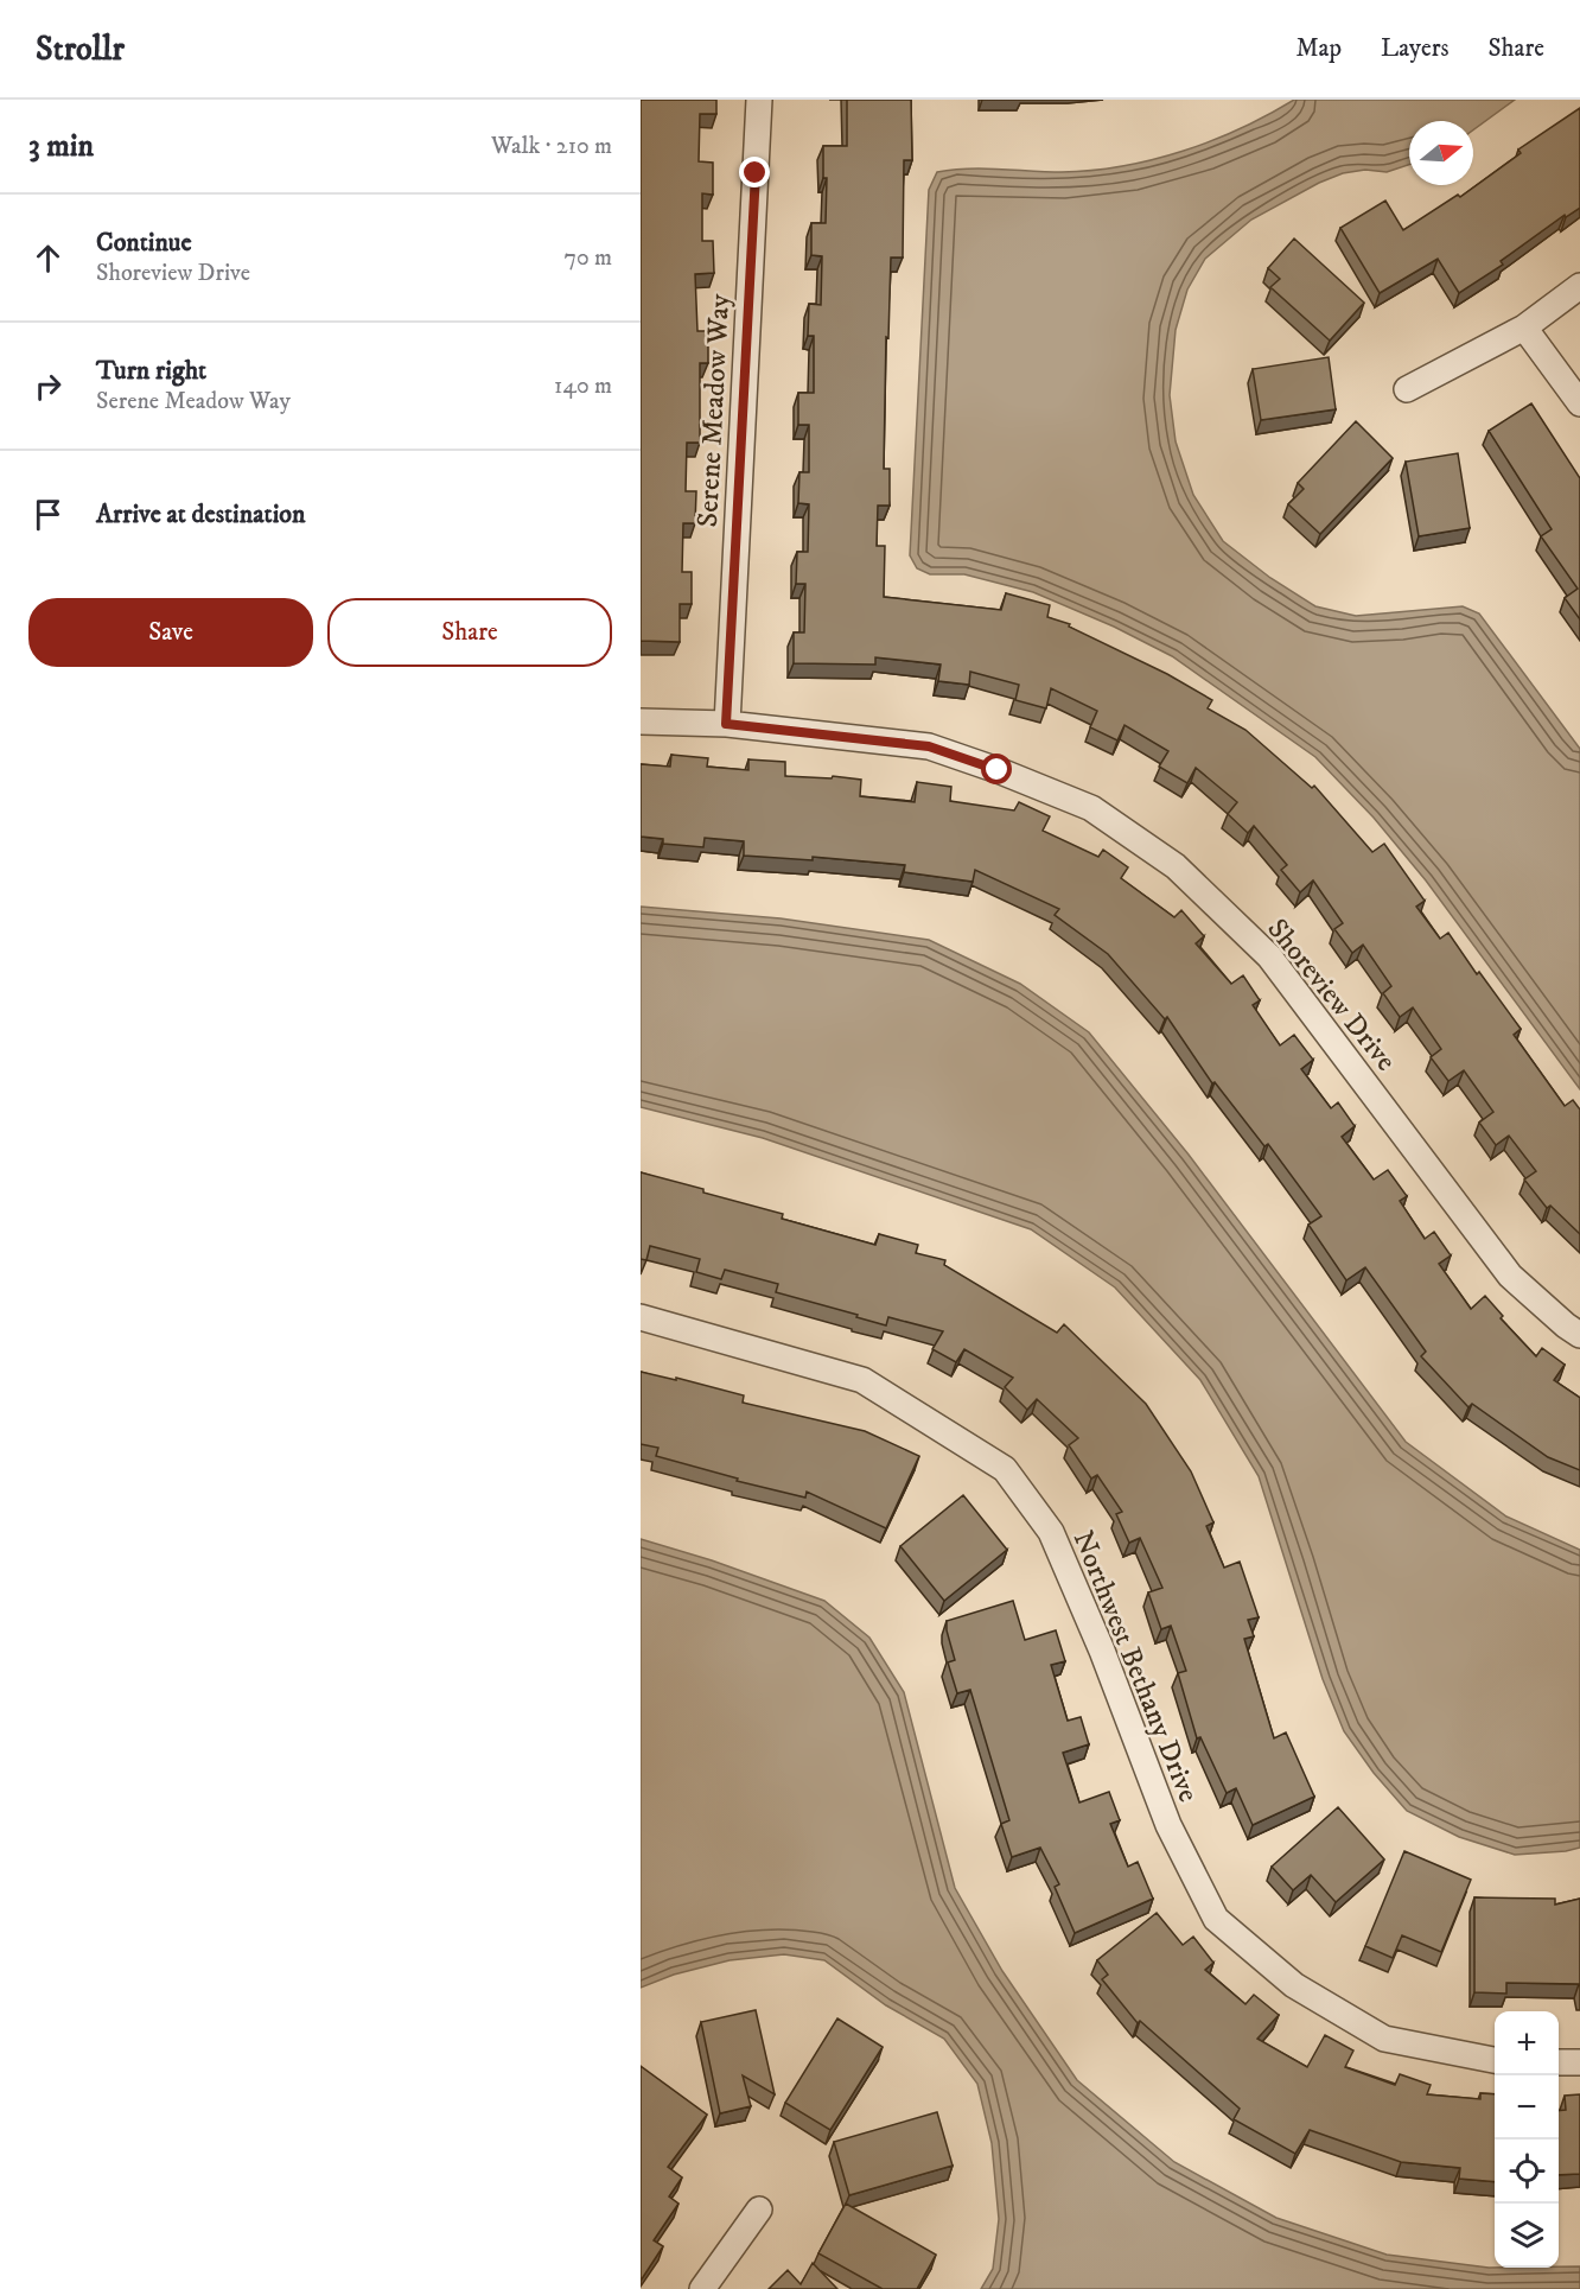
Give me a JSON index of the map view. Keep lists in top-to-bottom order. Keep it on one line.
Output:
{"streets":{"street":["Serene Meadow Way","Shoreview Drive","Northwest Bethany Drive"]},"crossings":[["Serene Meadow Way","Shoreview Drive"]],"north":"right","page":{"header":"Strollr","nav":["Map","Layers","Share"],"heading":["3 min","Walk · 210 m"],"list":[["Continue","Shoreview Drive","70 m"],["Turn right","Serene Meadow Way","140 m"],"Arrive at destination"],"buttons":["Save","Share"],"map_buttons":["+","−"]}}
